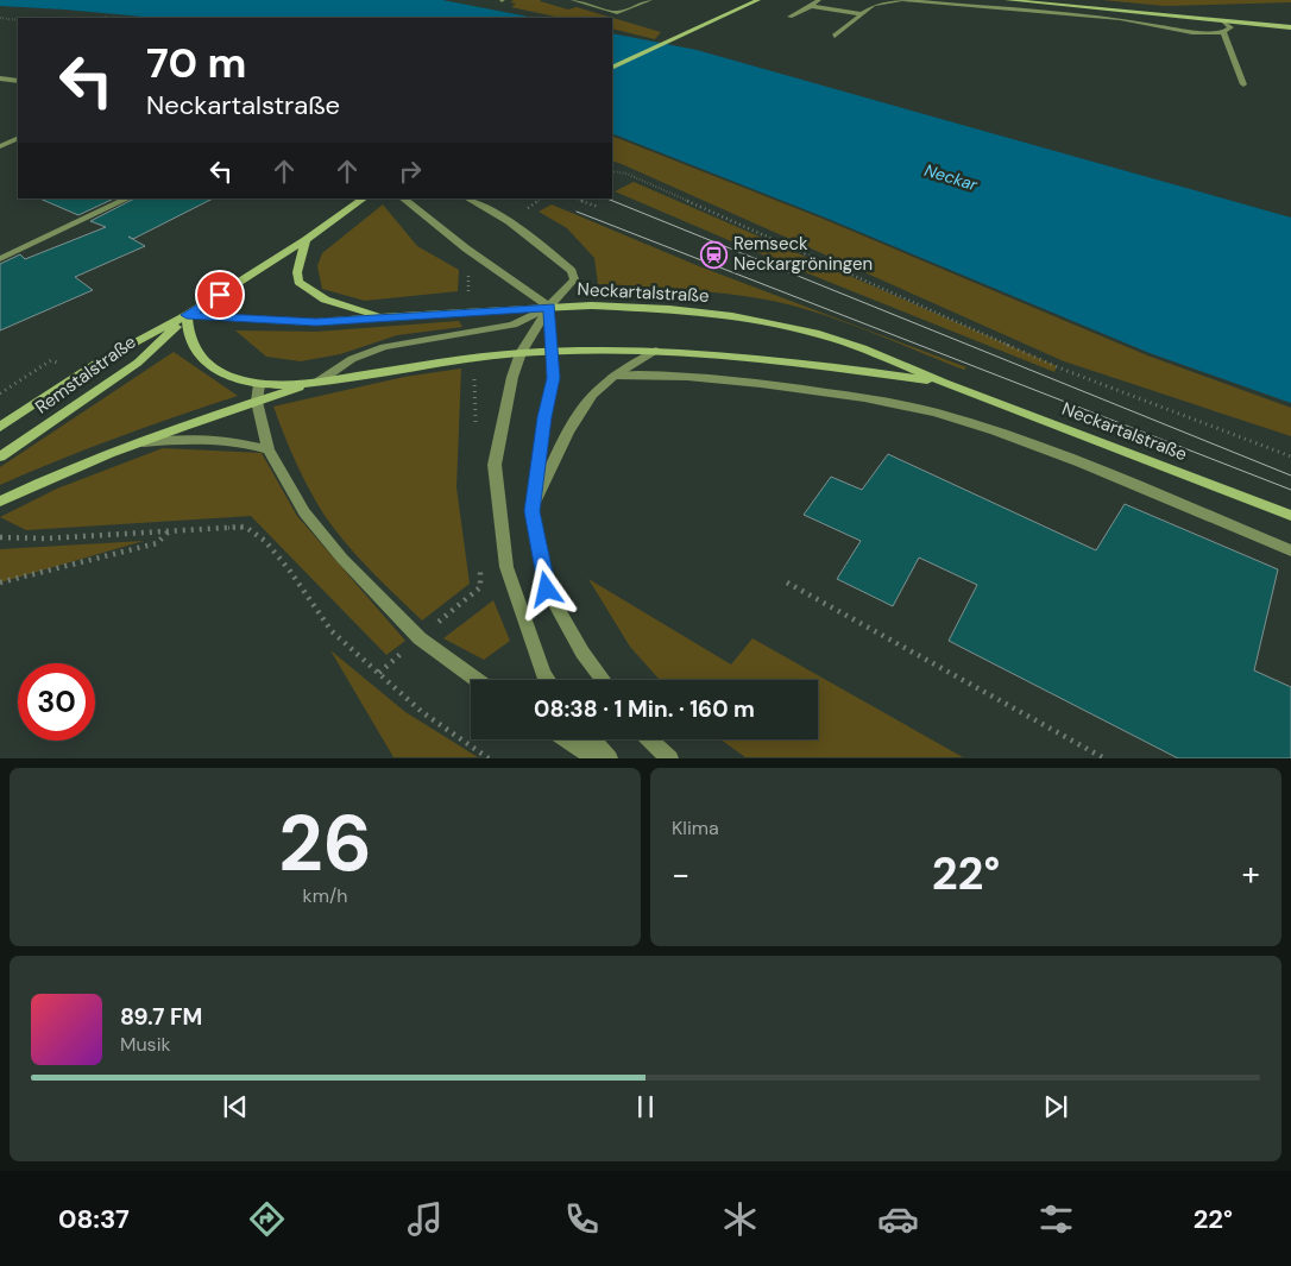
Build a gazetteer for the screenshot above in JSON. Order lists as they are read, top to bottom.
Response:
{
  "streets": {
    "main road": ["Neckartalstraße", "Remstalstraße"]
  },
  "crossings": [
    ["Neckartalstraße", "Remstalstraße"]
  ],
  "water": ["Neckar"],
  "places": {
    "station": ["Remseck Neckargröningen"]
  },
  "page": {
    "turn": ["70 m", "Neckartalstraße"],
    "limit": "30",
    "trip": "08:38 · 1 Min. · 160 m",
    "tile": [
      ["26", "km/h"],
      "Klima"
    ],
    "heat": ["−", "22°", "+"],
    "song": ["89.7 FM", "Musik"],
    "tabs": ["08:37", "22°"]
  }
}
